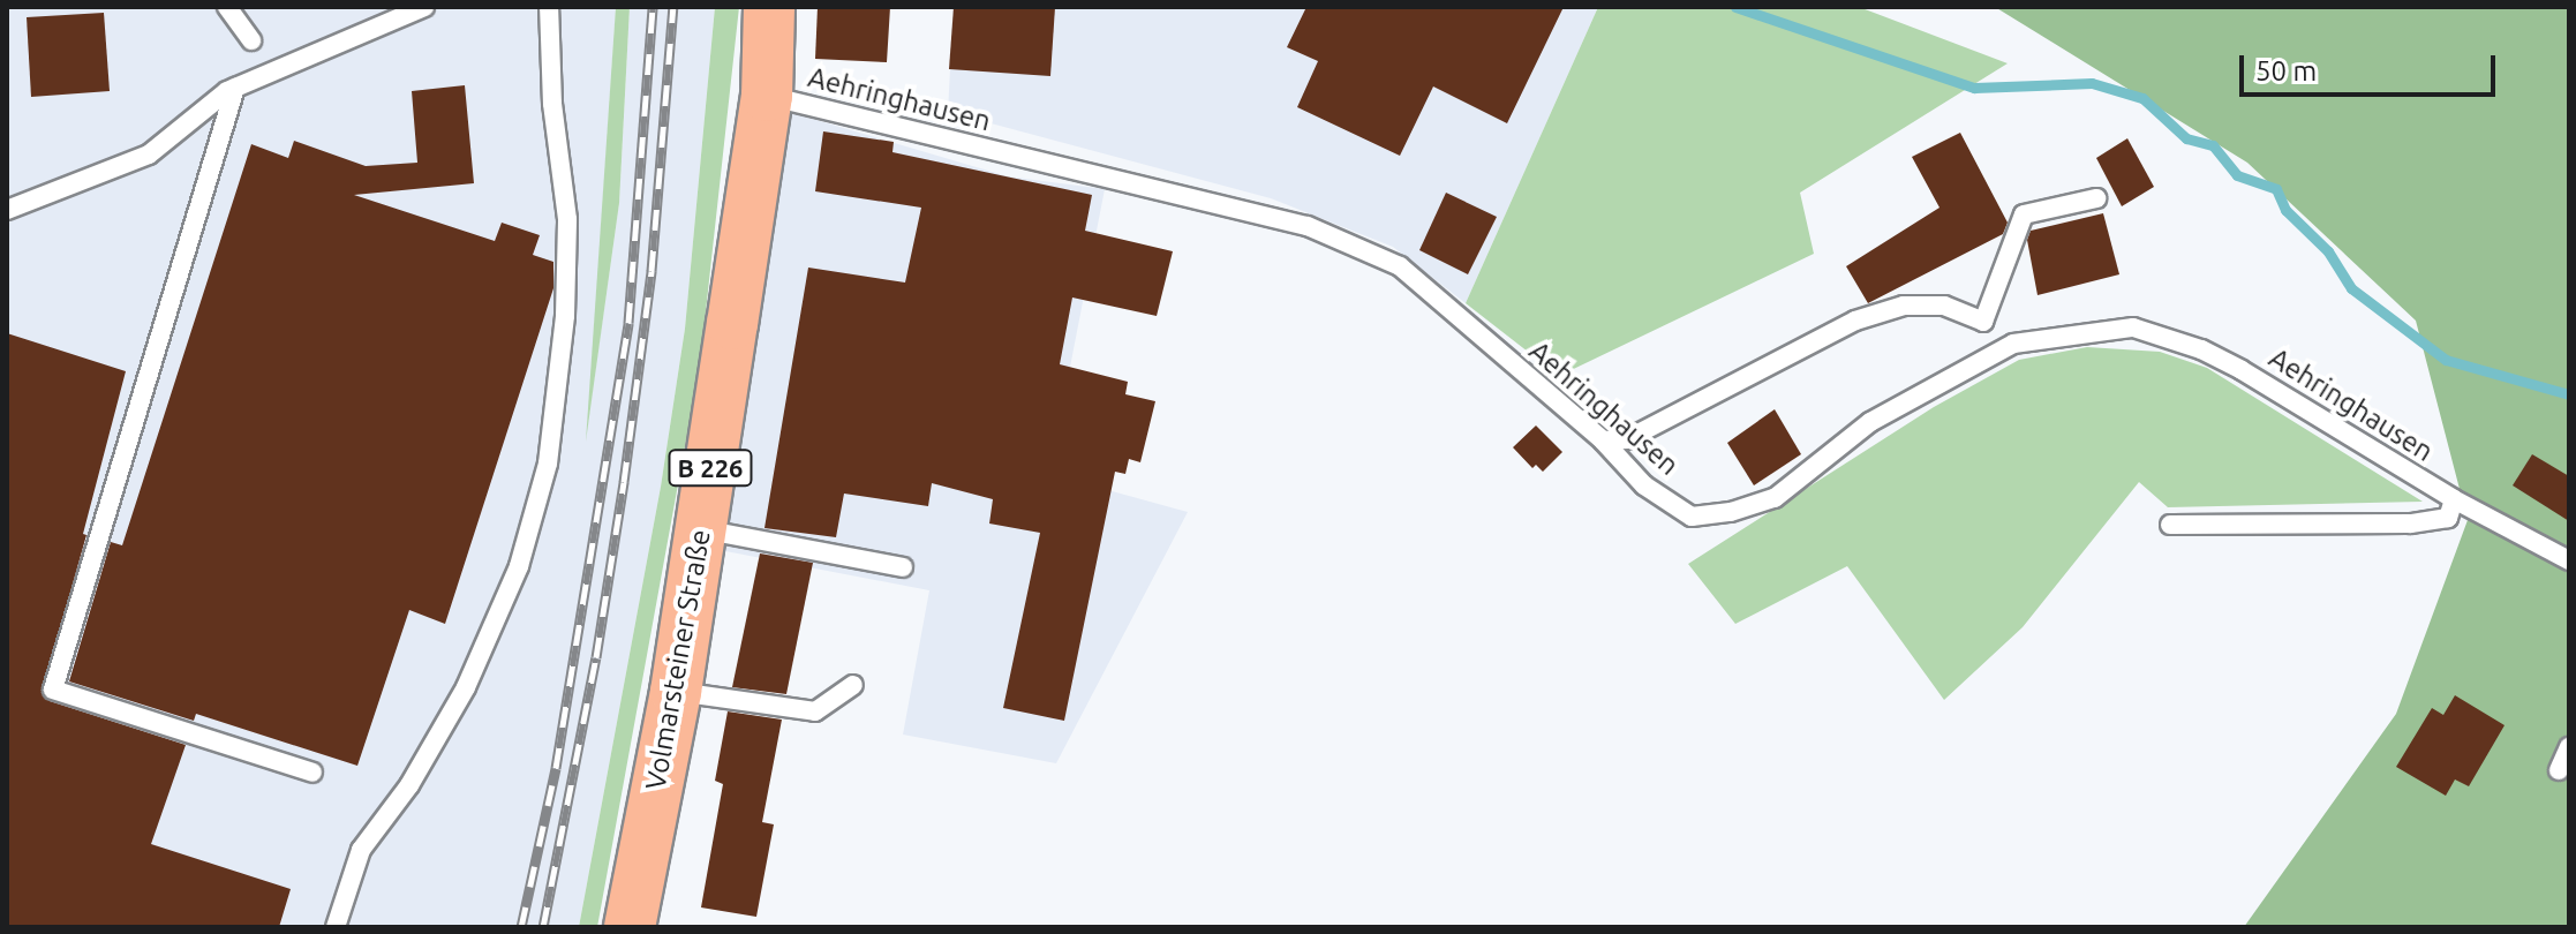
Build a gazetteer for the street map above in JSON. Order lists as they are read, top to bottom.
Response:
{
  "streets": {
    "main road": ["B 226", "Volmarsteiner Straße"],
    "lane": ["Aehringhausen"]
  },
  "crossings": [
    ["Aehringhausen", "Volmarsteiner Straße"]
  ],
  "scale_bar": "50 m"
}
